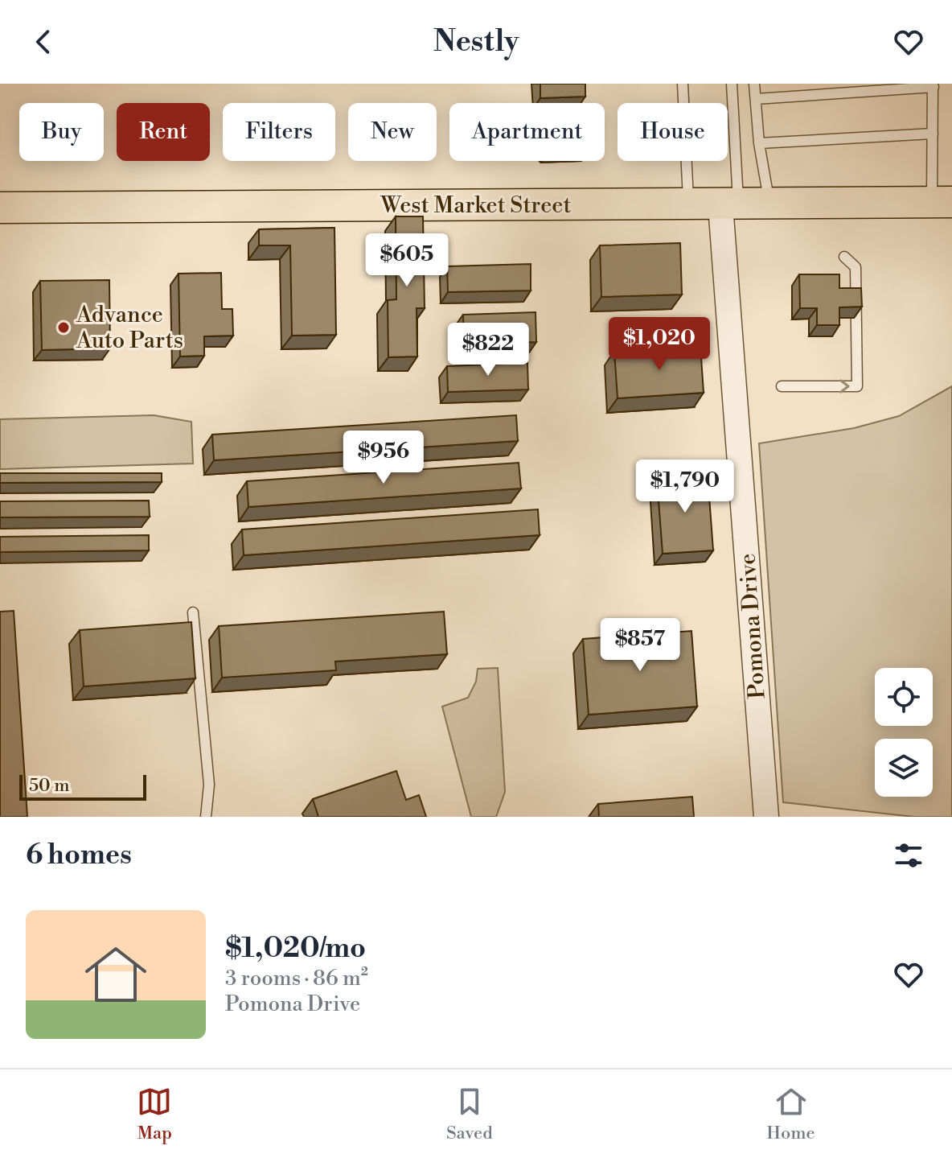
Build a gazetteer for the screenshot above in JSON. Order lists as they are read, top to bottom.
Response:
{
  "streets": {
    "main road": ["West Market Street"],
    "street": ["Pomona Drive"]
  },
  "crossings": [
    ["West Market Street", "Pomona Drive"]
  ],
  "places": ["Advance Auto Parts"],
  "scale_bar": "50 m",
  "page": {
    "header": "Nestly",
    "chip": [
      "Buy",
      "Rent",
      "Filters",
      "New",
      "Apartment",
      "House"
    ],
    "price": [
      "$605",
      "$1,020",
      "$822",
      "$956",
      "$1,790",
      "$857"
    ],
    "scale": "50 m",
    "heading": "6 homes",
    "list": [
      {
        "name": "$1,020/mo",
        "note": "3 rooms · 86 m² · Pomona Drive"
      }
    ],
    "tabs": ["Map", "Saved", "Home"]
  }
}
